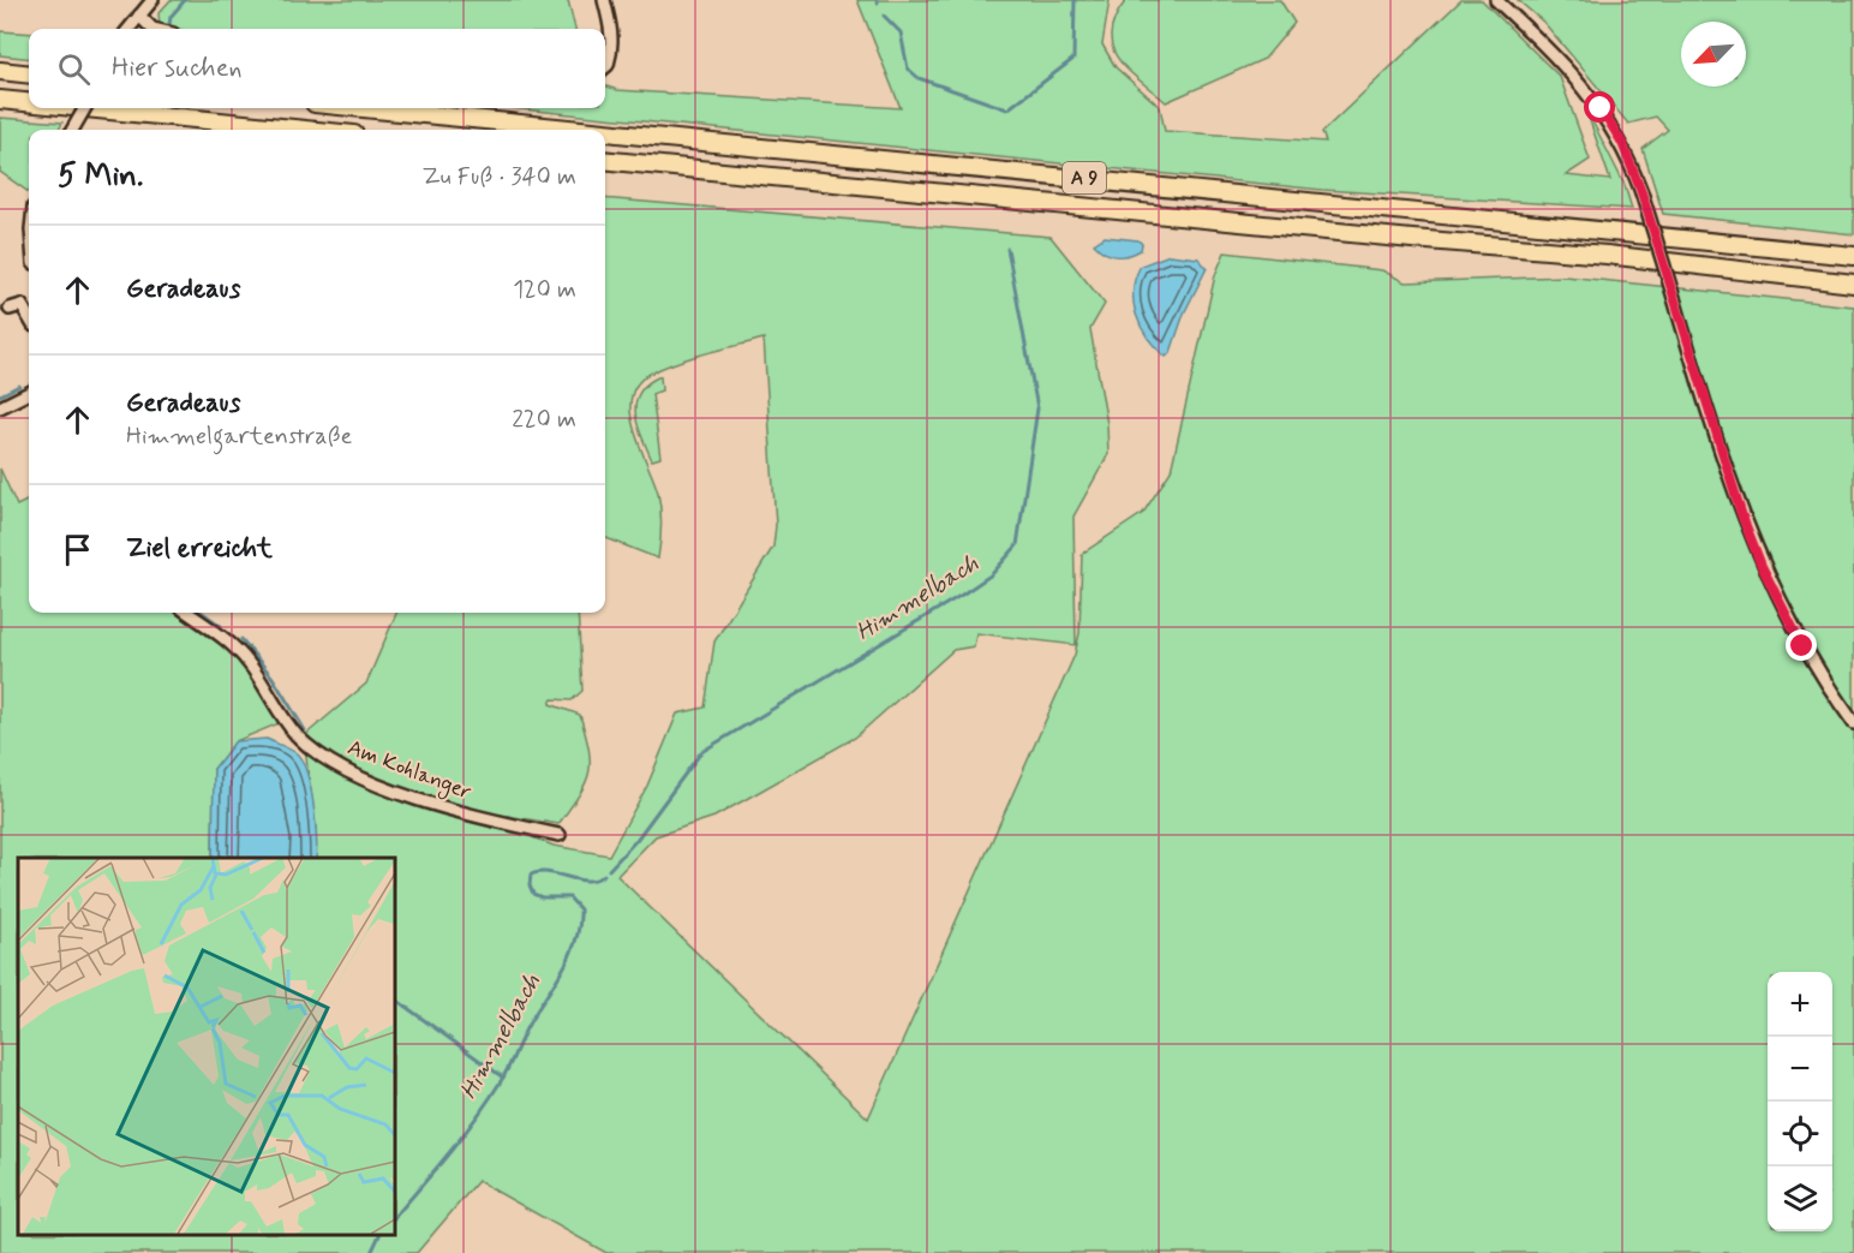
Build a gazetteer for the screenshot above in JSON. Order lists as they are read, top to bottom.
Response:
{
  "streets": {
    "highway": ["A 9"],
    "street": ["Am Kohlanger"]
  },
  "water": ["Himmelbach"],
  "north": "bottom left",
  "page": {
    "search": "Hier suchen",
    "heading": ["5 Min.", "Zu Fuß · 340 m"],
    "list": [
      ["Geradeaus", "120 m"],
      ["Geradeaus", "Himmelgartenstraße", "220 m"],
      "Ziel erreicht"
    ],
    "map_buttons": ["+", "−"]
  }
}
